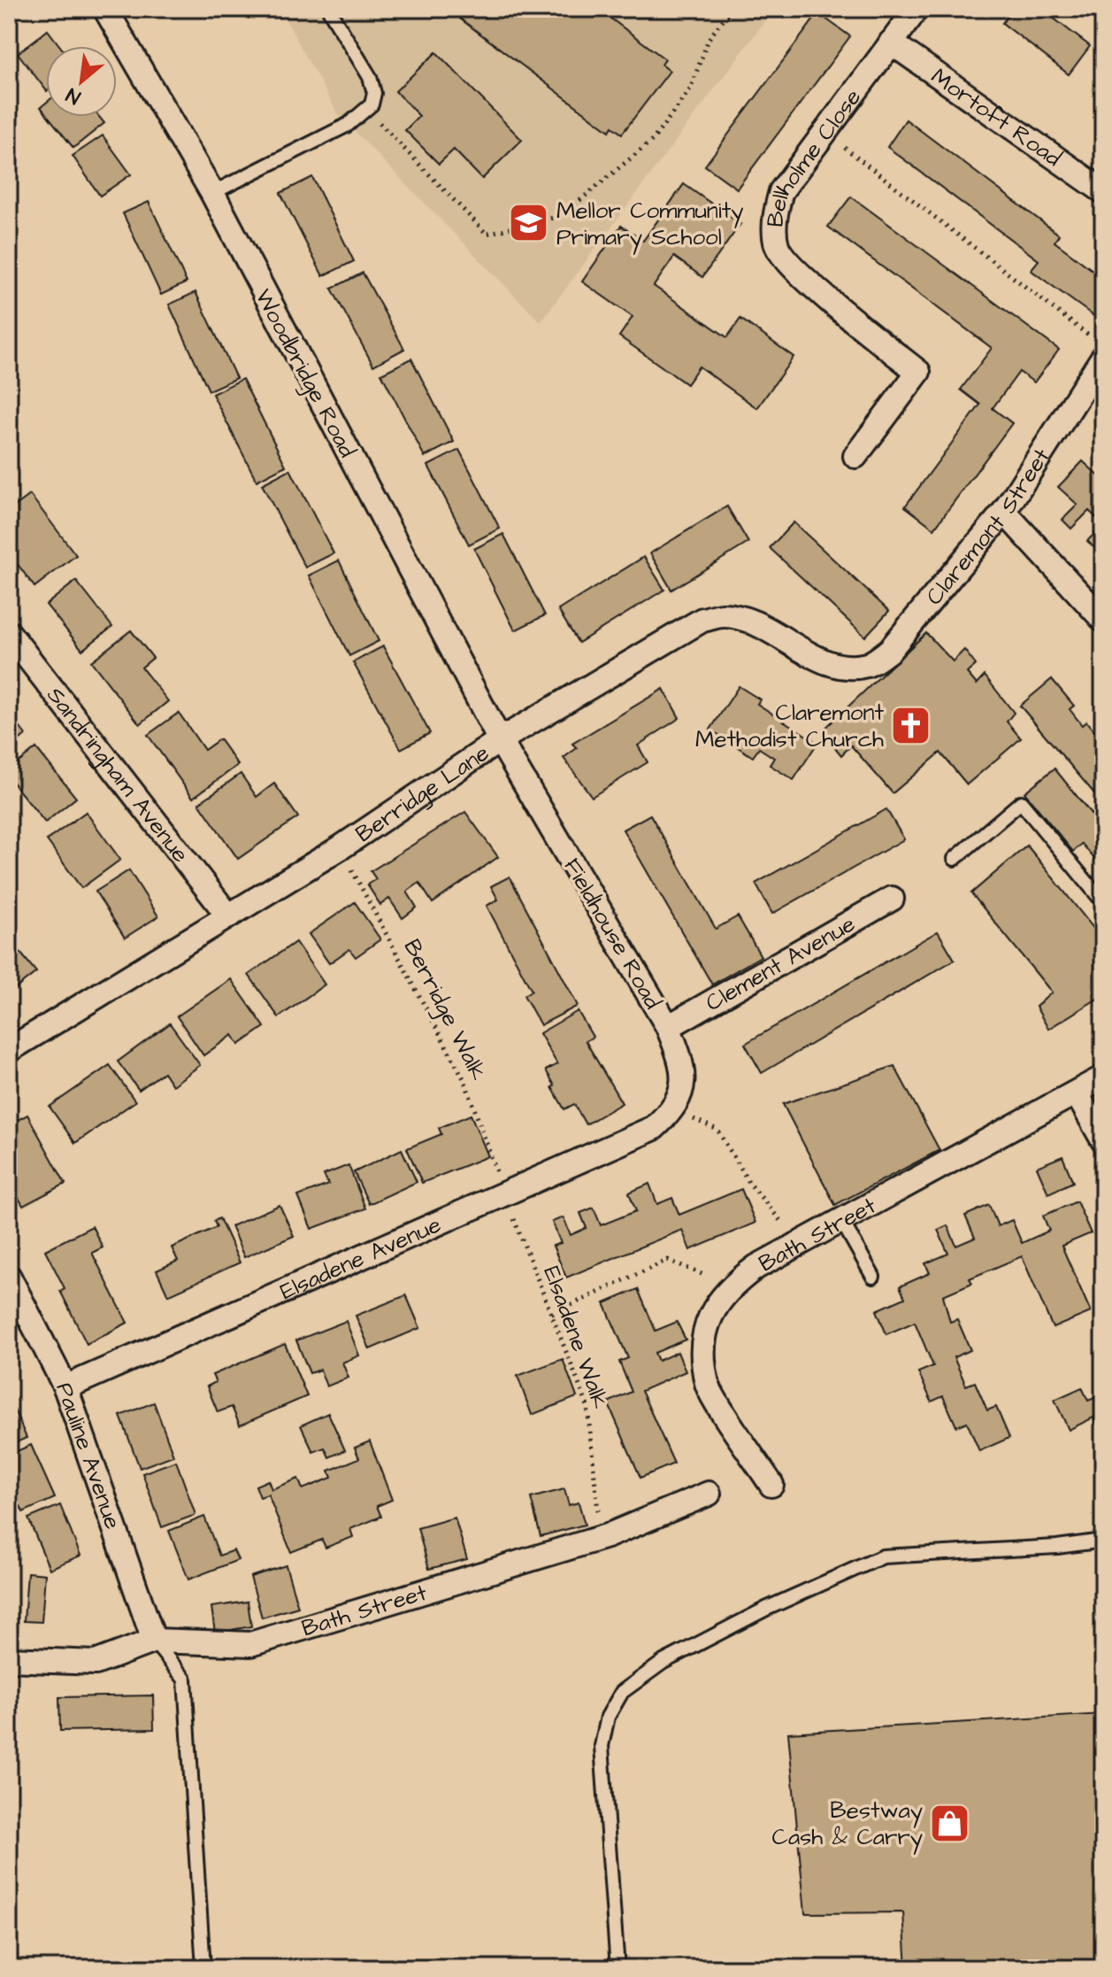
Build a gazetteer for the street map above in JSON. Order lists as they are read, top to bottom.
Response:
{
  "streets": {
    "street": [
      "Mortoft Road",
      "Bellholme Close",
      "Woodbridge Road",
      "Claremont Street",
      "Sandringham Avenue",
      "Berridge Lane",
      "Fieldhouse Road",
      "Clement Avenue",
      "Bath Street",
      "Elsadene Avenue",
      "Pauline Avenue"
    ],
    "path": ["Berridge Walk", "Elsadene Walk"]
  },
  "crossings": [
    ["Mortoft Road", "Bellholme Close"],
    ["Woodbridge Road", "Berridge Lane"],
    ["Woodbridge Road", "Fieldhouse Road"],
    ["Claremont Street", "Berridge Lane"],
    ["Sandringham Avenue", "Berridge Lane"],
    ["Berridge Lane", "Fieldhouse Road"],
    ["Berridge Lane", "Berridge Walk"],
    ["Fieldhouse Road", "Clement Avenue"],
    ["Fieldhouse Road", "Elsadene Avenue"],
    ["Berridge Walk", "Elsadene Avenue"],
    ["Berridge Walk", "Elsadene Walk"],
    ["Bath Street", "Elsadene Walk"],
    ["Bath Street", "Pauline Avenue"],
    ["Elsadene Avenue", "Elsadene Walk"],
    ["Elsadene Avenue", "Pauline Avenue"]
  ],
  "places": {
    "school or university": ["Mellor Community Primary School"],
    "church": ["Claremont Methodist Church"],
    "shop": ["Bestway Cash & Carry"]
  },
  "north": "bottom left"
}
